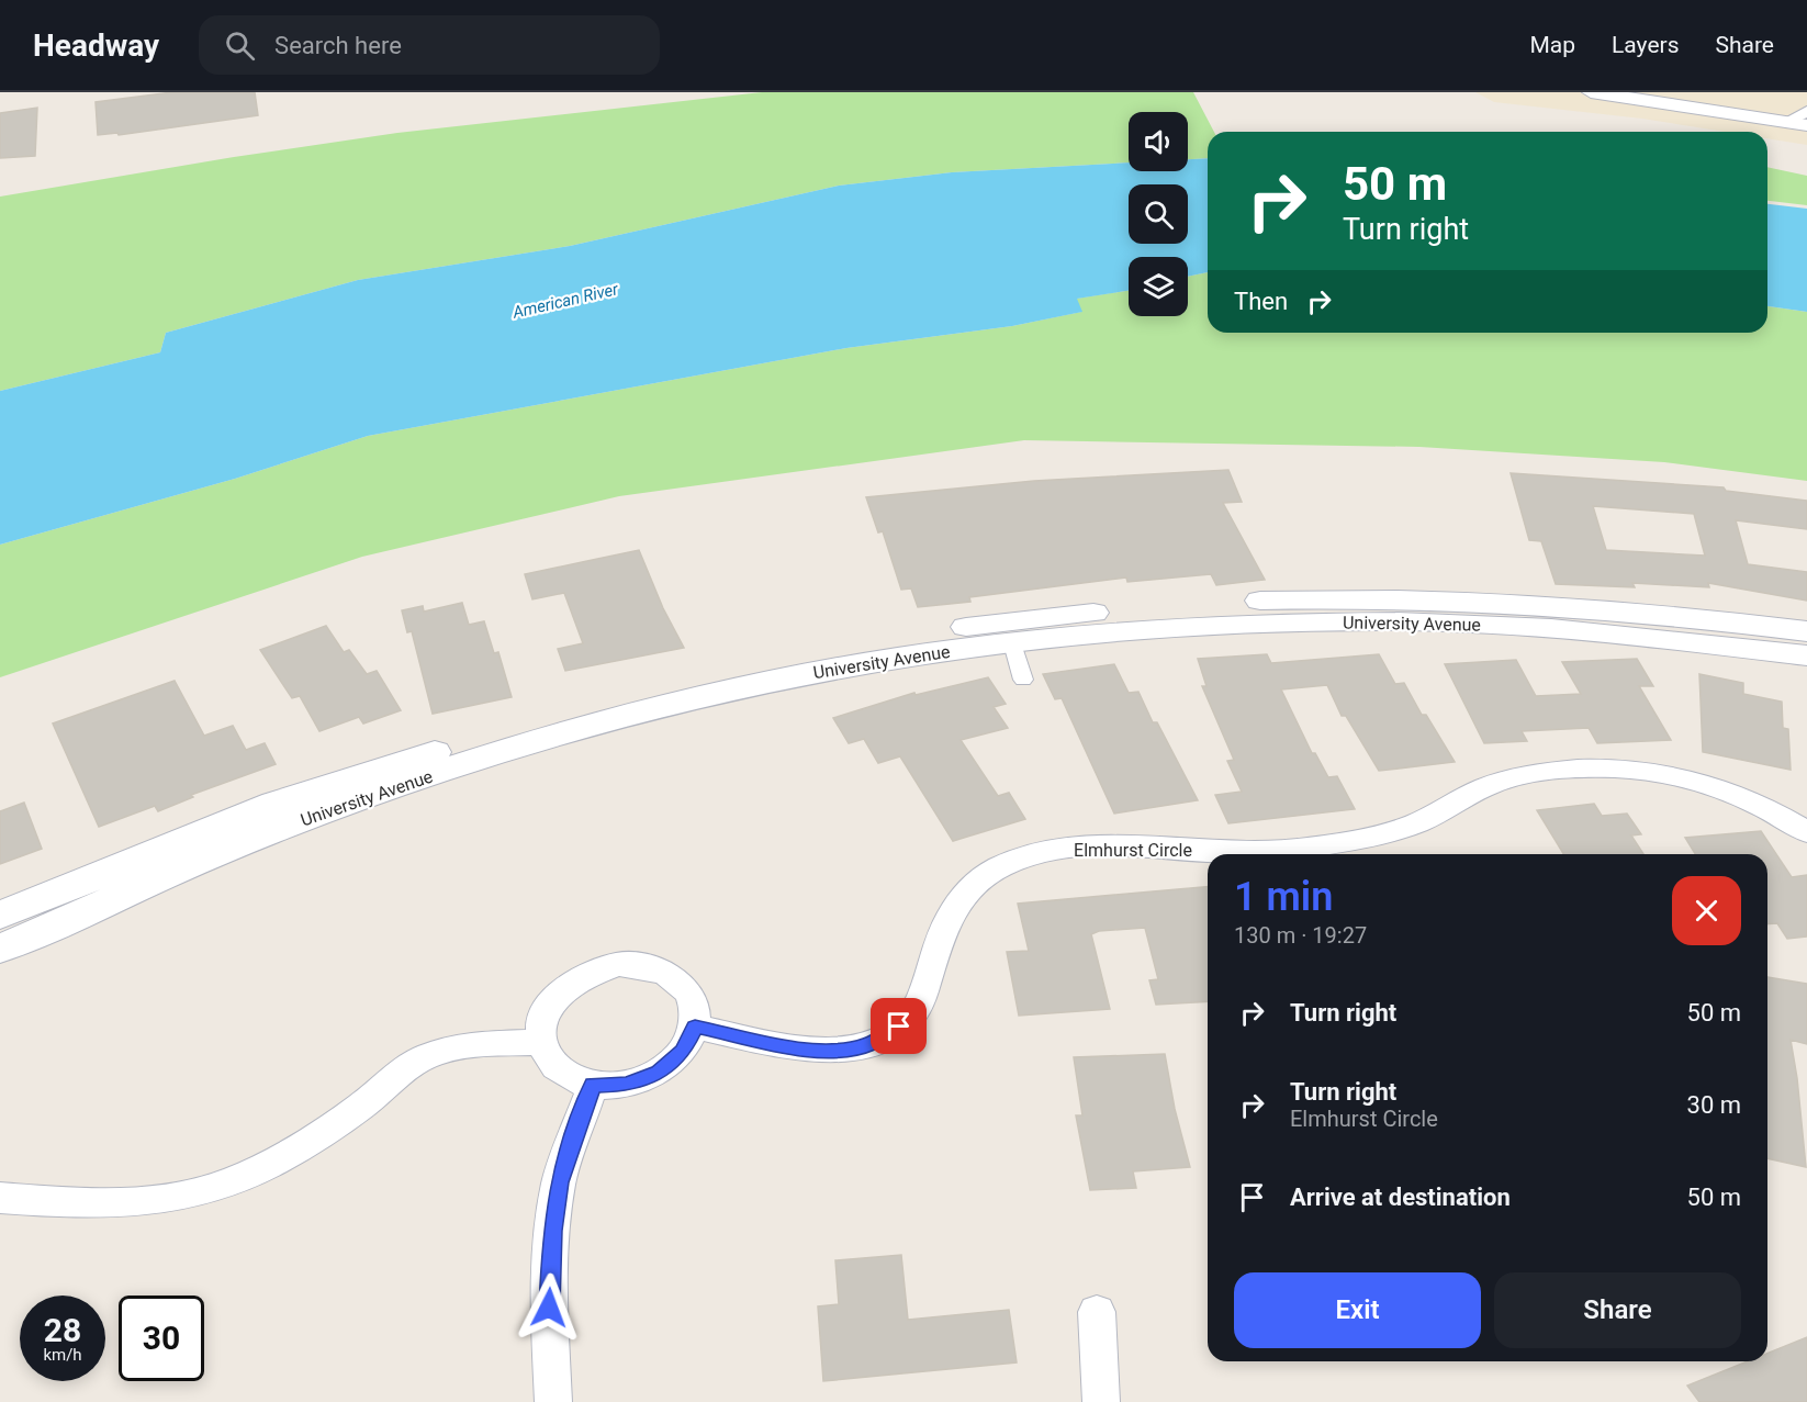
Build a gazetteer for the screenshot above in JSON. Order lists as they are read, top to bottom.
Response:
{
  "streets": {
    "street": ["University Avenue", "Elmhurst Circle"]
  },
  "water": ["American River"],
  "page": {
    "header": "Headway",
    "search": "Search here",
    "nav": ["Map", "Layers", "Share"],
    "turn": ["50 m", "Turn right"],
    "then": "Then",
    "heading": ["1 min", "130 m · 19:27"],
    "list": [
      {
        "name": "Turn right",
        "value": "50 m"
      },
      {
        "name": "Turn right",
        "note": "Elmhurst Circle",
        "value": "30 m"
      },
      {
        "name": "Arrive at destination",
        "value": "50 m"
      }
    ],
    "buttons": ["Exit", "Share"],
    "speed": "28 km/h",
    "limit": "30"
  }
}
